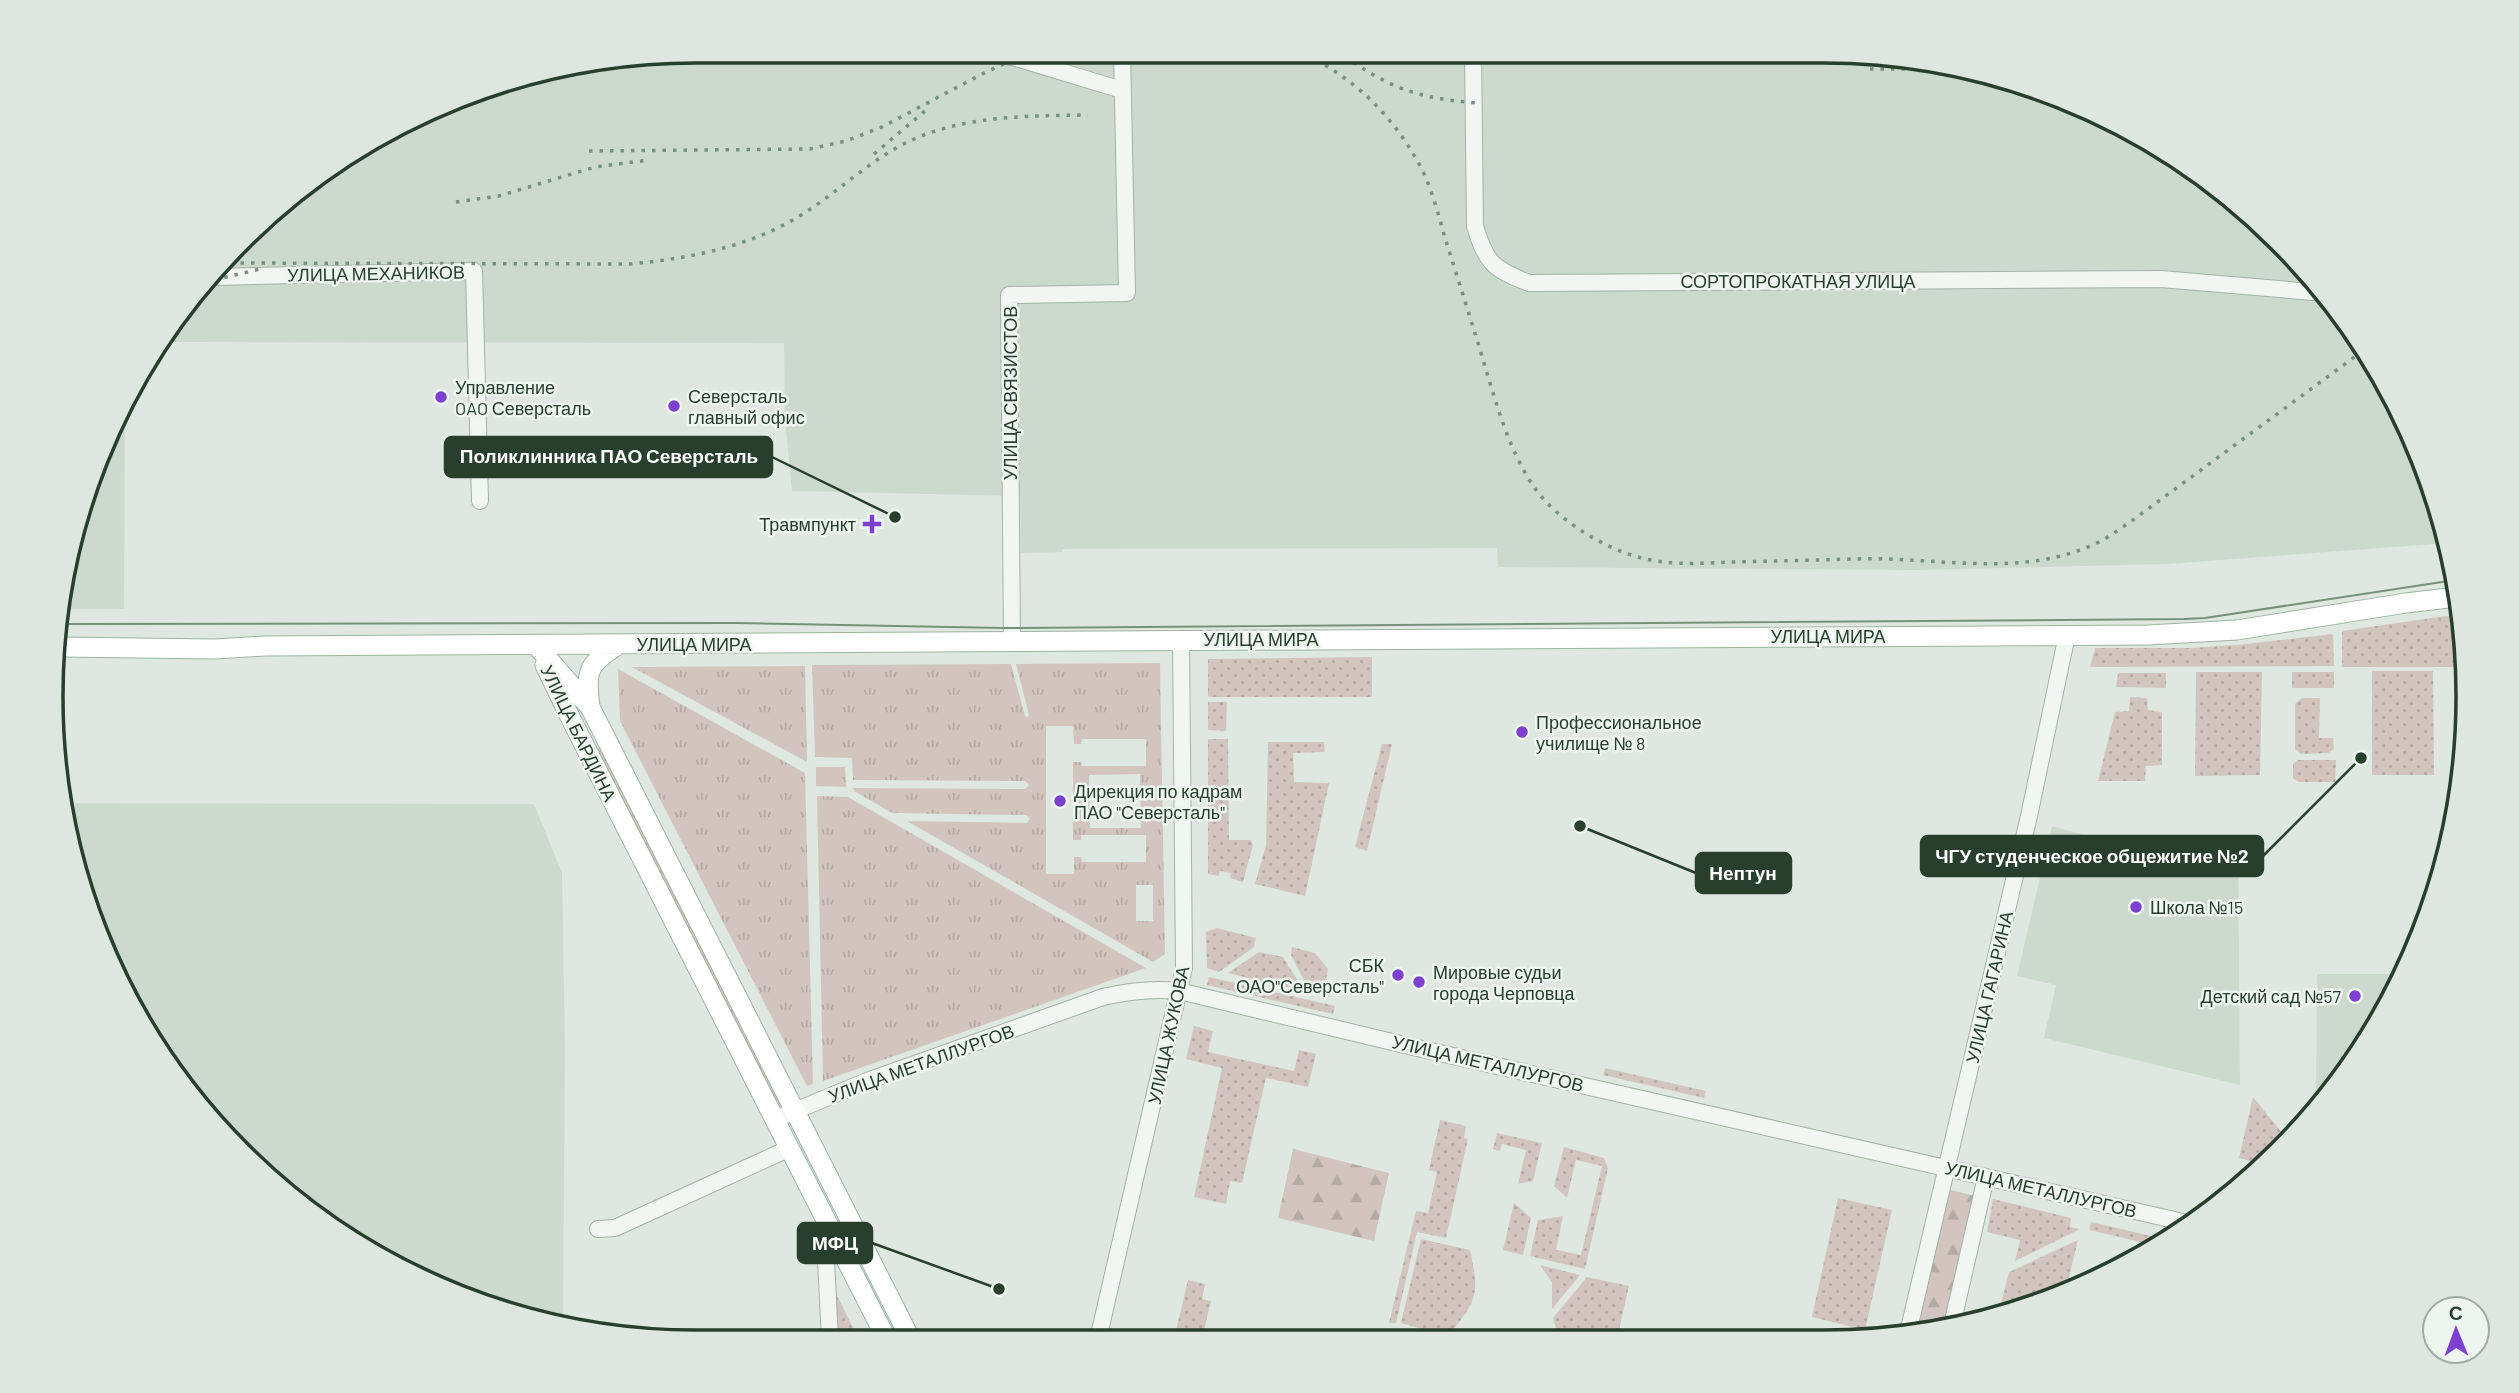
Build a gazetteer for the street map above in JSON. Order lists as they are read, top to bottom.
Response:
{
  "streets": {
    "main road": ["УЛИЦА МИРА", "УЛИЦА БАРДИНА"],
    "street": [
      "УЛИЦА МЕХАНИКОВ",
      "СОРТОПРОКАТНАЯ УЛИЦА",
      "УЛИЦА СВЯЗИСТОВ",
      "УЛИЦА ГАГАРИНА",
      "УЛИЦА ЖУКОВА",
      "УЛИЦА МЕТАЛЛУРГОВ"
    ]
  },
  "crossings": [
    ["УЛИЦА СВЯЗИСТОВ", "УЛИЦА МИРА"],
    ["УЛИЦА МИРА", "УЛИЦА БАРДИНА"],
    ["УЛИЦА МИРА", "УЛИЦА ГАГАРИНА"],
    ["УЛИЦА МИРА", "УЛИЦА ЖУКОВА"],
    ["УЛИЦА БАРДИНА", "УЛИЦА МЕТАЛЛУРГОВ"],
    ["УЛИЦА ГАГАРИНА", "УЛИЦА МЕТАЛЛУРГОВ"],
    ["УЛИЦА ЖУКОВА", "УЛИЦА МЕТАЛЛУРГОВ"]
  ],
  "places": {
    "other": [
      "Управление OAO Северсталь",
      "Северсталь главный офис",
      "Поликлинника ПАО Северсталь",
      "Профессиональное училище № 8",
      "ЧГУ студенческое общежитие №2",
      "Дирекция по кадрам ПАО \"Северсталь\"",
      "Нептун",
      "Школа №15",
      "СБК ОАО\"Северсталь\"",
      "Мировые судьи города Черповца",
      "Детский сад №57",
      "МФЦ"
    ],
    "health": ["Травмпункт"]
  },
  "north": "top"
}
